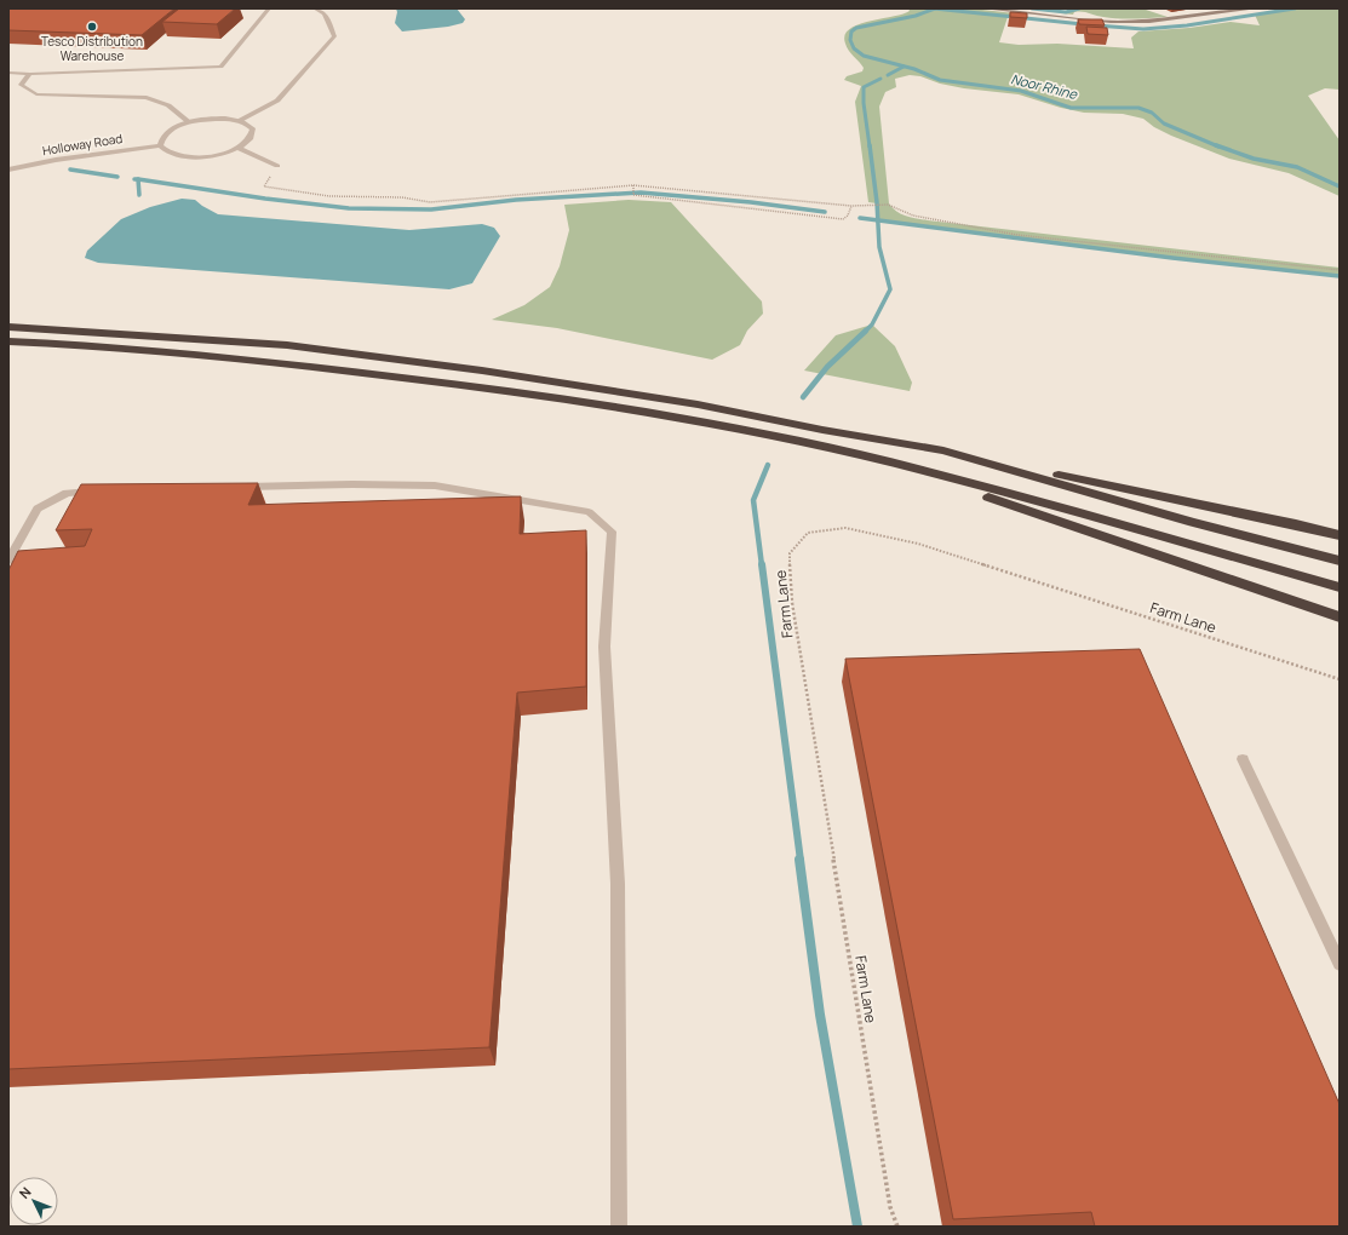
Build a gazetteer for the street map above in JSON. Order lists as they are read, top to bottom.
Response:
{
  "streets": {
    "street": ["Holloway Road"],
    "path": ["Farm Lane"]
  },
  "water": ["Noor Rhine"],
  "places": ["Tesco Distribution Warehouse"],
  "north": "top left"
}
